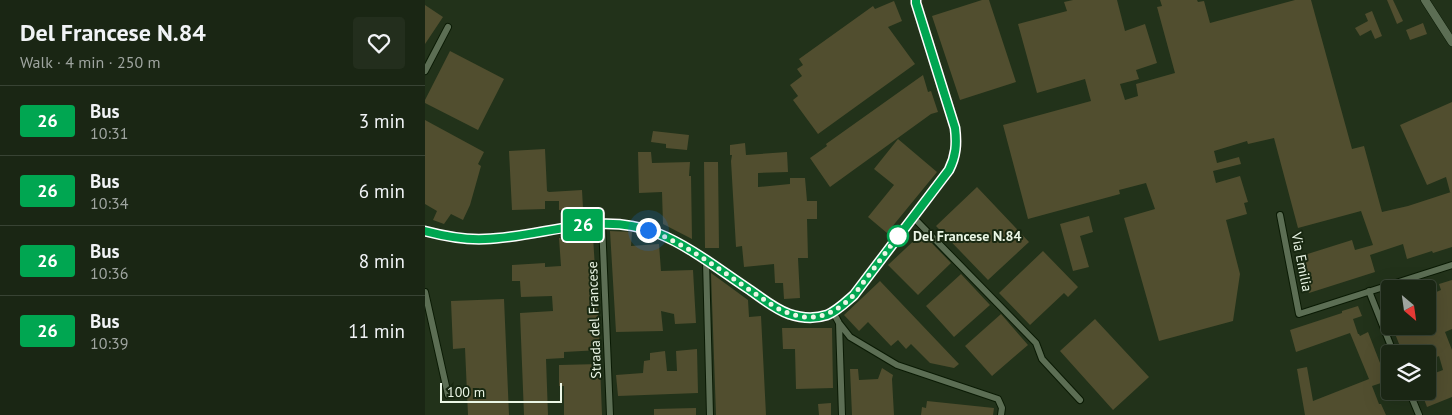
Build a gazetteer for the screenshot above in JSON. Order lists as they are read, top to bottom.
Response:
{
  "streets": {
    "street": ["Via Emilia", "Strada del Francese"]
  },
  "places": ["Del Francese N.84"],
  "lines": ["bus line 26"],
  "scale_bar": "100 m",
  "north": "bottom right",
  "page": {
    "heading": ["Del Francese N.84", "Walk · 4 min · 250 m"],
    "on_map": "26",
    "list": [
      {
        "mark": "26",
        "name": "Bus",
        "note": "10:31",
        "value": "3 min"
      },
      {
        "mark": "26",
        "name": "Bus",
        "note": "10:34",
        "value": "6 min"
      },
      {
        "mark": "26",
        "name": "Bus",
        "note": "10:36",
        "value": "8 min"
      },
      {
        "mark": "26",
        "name": "Bus",
        "note": "10:39",
        "value": "11 min"
      }
    ],
    "scale": "100 m"
  }
}
